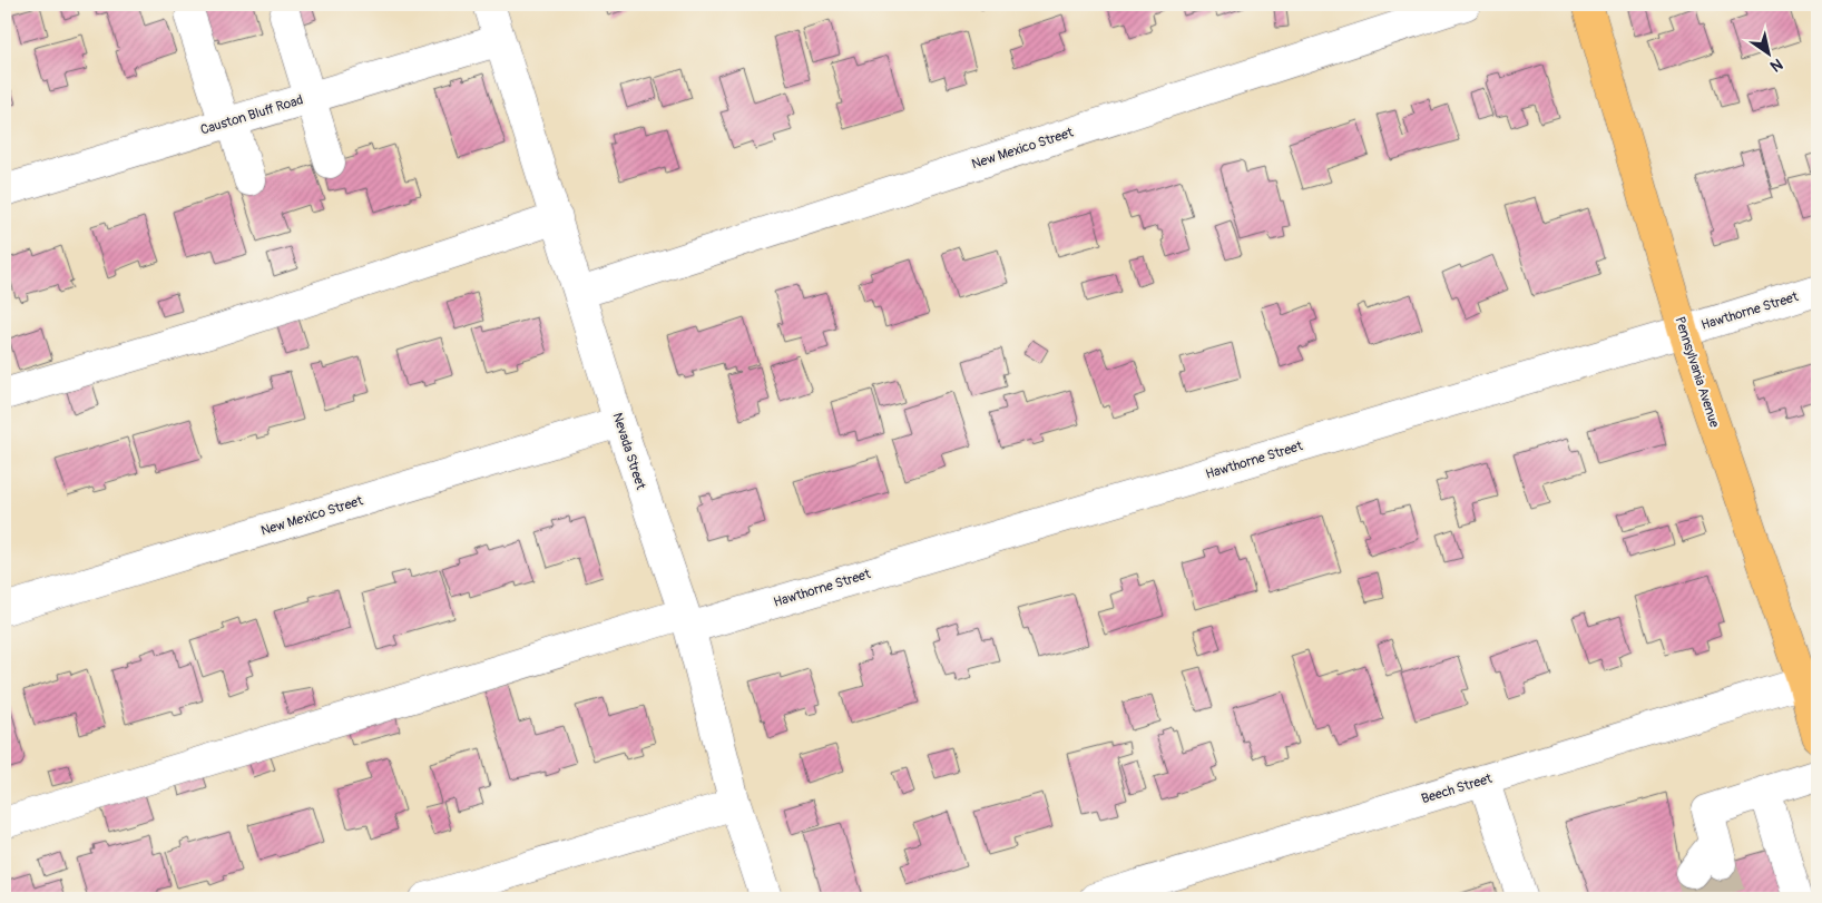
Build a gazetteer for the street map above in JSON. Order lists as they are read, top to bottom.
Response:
{
  "streets": {
    "main road": ["Pennsylvania Avenue"],
    "street": [
      "Causton Bluff Road",
      "New Mexico Street",
      "Hawthorne Street",
      "Nevada Street",
      "Beech Street"
    ]
  },
  "crossings": [
    ["Causton Bluff Road", "Nevada Street"],
    ["New Mexico Street", "Nevada Street"],
    ["Hawthorne Street", "Pennsylvania Avenue"],
    ["Hawthorne Street", "Nevada Street"],
    ["Pennsylvania Avenue", "Beech Street"]
  ],
  "north": "bottom right"
}
